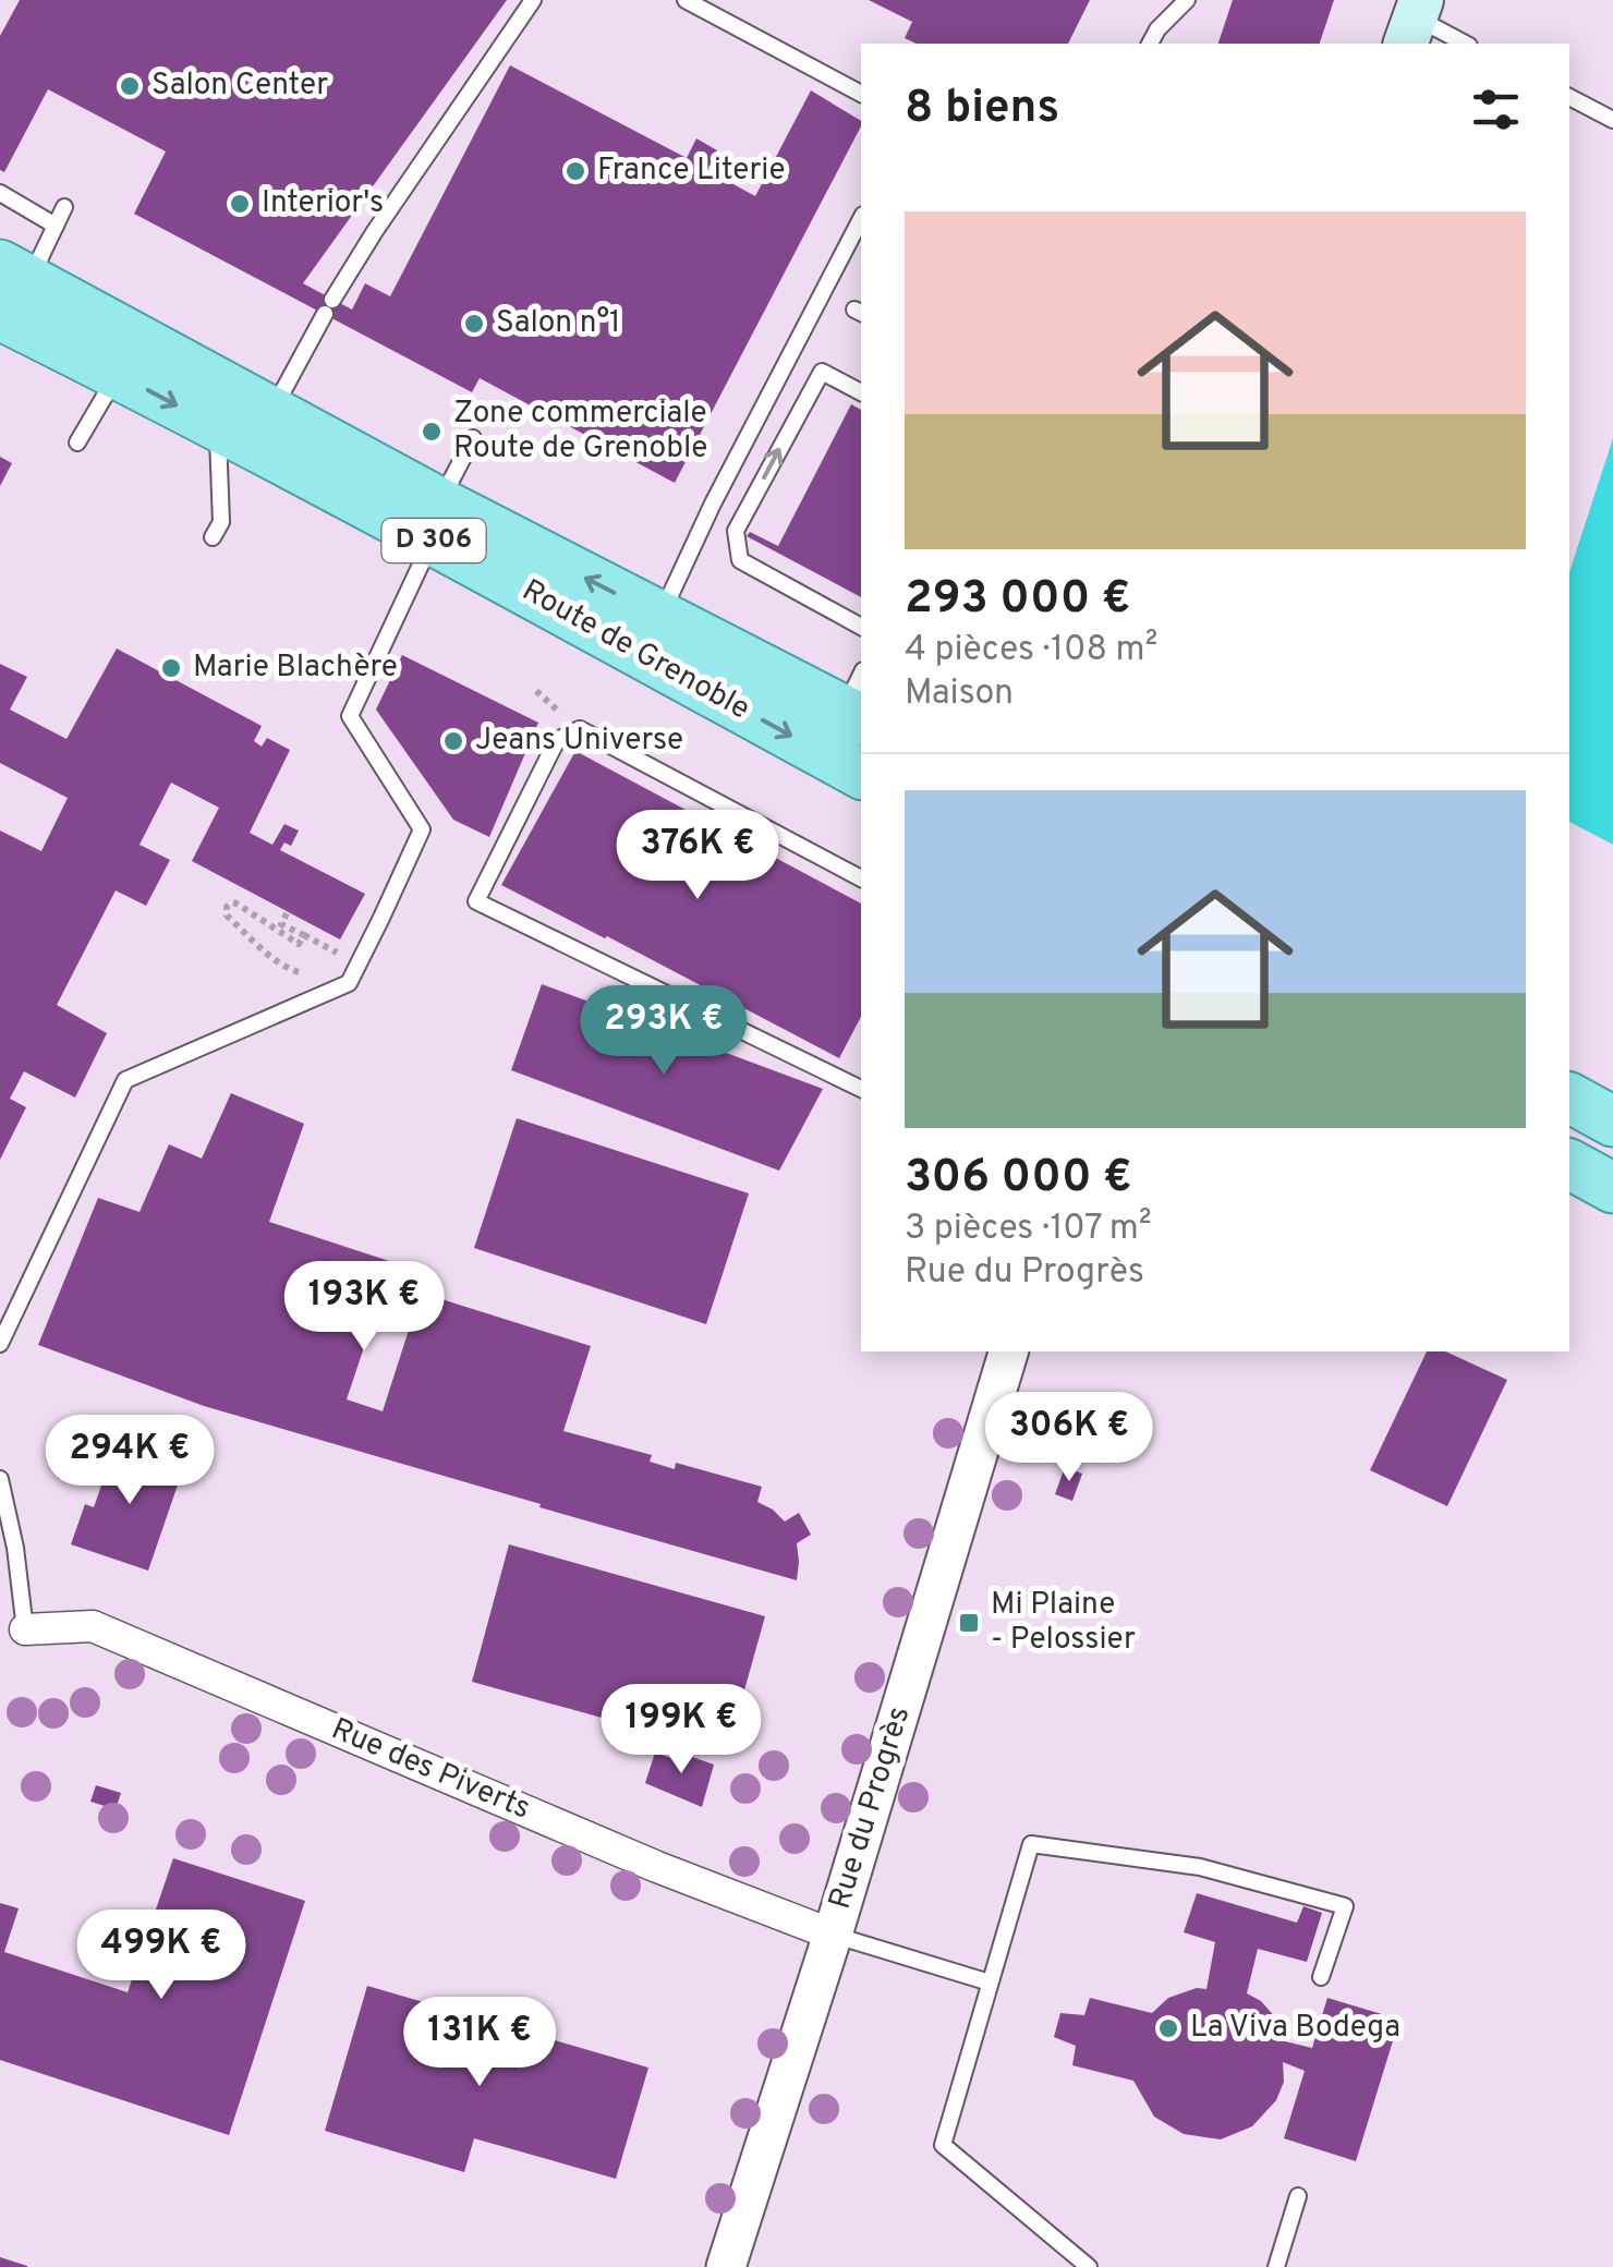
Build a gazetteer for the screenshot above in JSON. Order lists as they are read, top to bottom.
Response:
{
  "streets": {
    "main road": ["D 306", "Route de Grenoble"],
    "street": ["Rue des Piverts", "Rue du Progrès"]
  },
  "crossings": [
    ["Rue des Piverts", "Rue du Progrès"]
  ],
  "places": {
    "other": [
      "Salon Center",
      "France Literie",
      "Interior's",
      "Salon n°1",
      "Zone commerciale Route de Grenoble",
      "Marie Blachère",
      "Jeans Universe",
      "La Viva Bodega"
    ],
    "transit": ["Mi Plaine - Pelossier"]
  },
  "page": {
    "heading": "8 biens",
    "list": [
      {
        "name": "293 000 €",
        "note": "4 pièces · 108 m² · Maison"
      },
      {
        "name": "306 000 €",
        "note": "3 pièces · 107 m² · Rue du Progrès"
      }
    ],
    "price": [
      "376K €",
      "293K €",
      "193K €",
      "306K €",
      "294K €",
      "199K €",
      "499K €",
      "131K €"
    ]
  }
}
